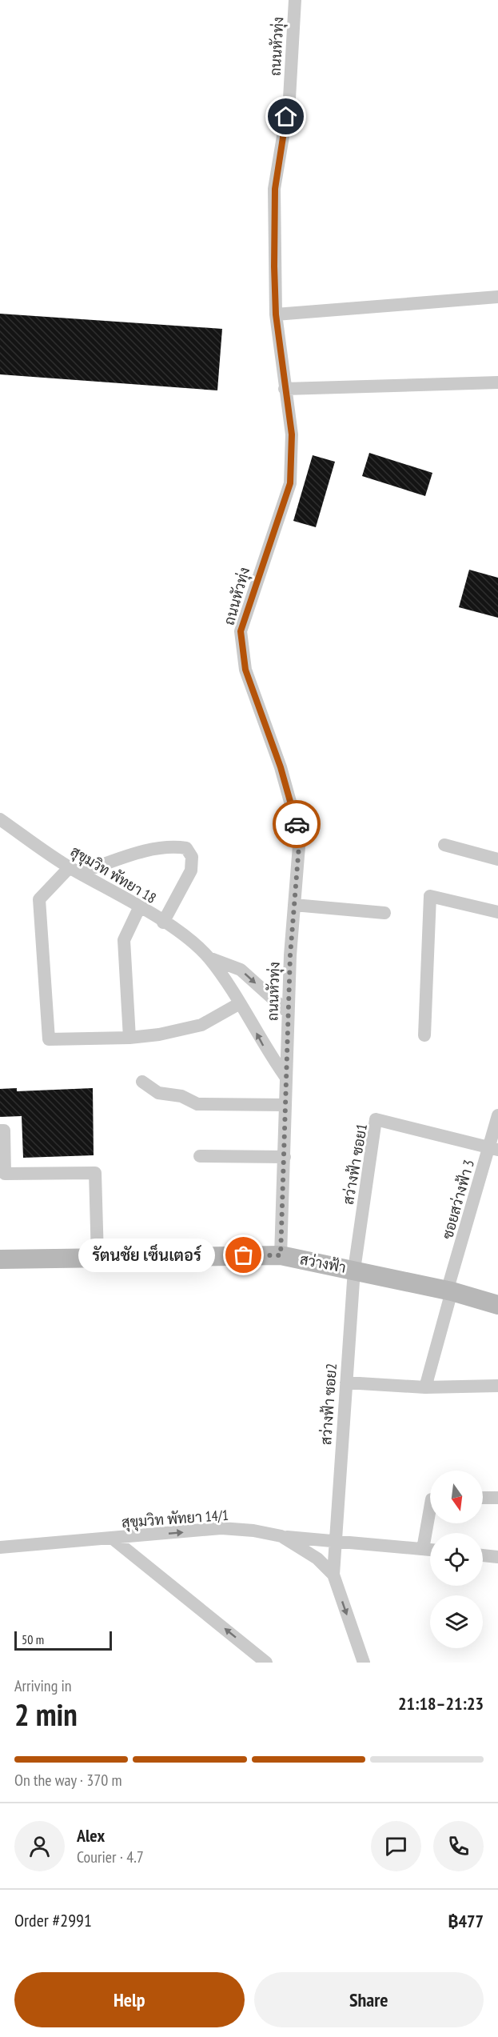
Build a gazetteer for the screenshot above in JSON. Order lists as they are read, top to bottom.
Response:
{
  "streets": {
    "street": [
      "ถนนหัวทุ่ง",
      "สุขุมวิท พัทยา 18",
      "สว่างฟ้า ซอย1",
      "ซอยสว่างฟ้า 3",
      "สว่างฟ้า",
      "สว่างฟ้า ซอย2",
      "สุขุมวิท พัทยา 14/1"
    ]
  },
  "crossings": [
    ["ถนนหัวทุ่ง", "สุขุมวิท พัทยา 18"],
    ["ถนนหัวทุ่ง", "สว่างฟ้า"],
    ["สว่างฟ้า ซอย1", "ซอยสว่างฟ้า 3"],
    ["สว่างฟ้า ซอย1", "สว่างฟ้า"],
    ["สว่างฟ้า ซอย1", "สว่างฟ้า ซอย2"],
    ["ซอยสว่างฟ้า 3", "สว่างฟ้า"],
    ["สว่างฟ้า", "สว่างฟ้า ซอย2"],
    ["สว่างฟ้า ซอย2", "สุขุมวิท พัทยา 14/1"]
  ],
  "places": ["รัตนชัย เซ็นเตอร์"],
  "scale_bar": "50 m",
  "north": "bottom",
  "page": {
    "bubble": "รัตนชัย เซ็นเตอร์",
    "scale": "50 m",
    "heading": ["2 min", "Arriving in", "21:18–21:23"],
    "panel": [
      "Alex",
      "Courier · 4.7",
      "Order #2991",
      "฿477"
    ],
    "bar": "On the way · 370 m",
    "buttons": ["Help", "Share"]
  }
}
